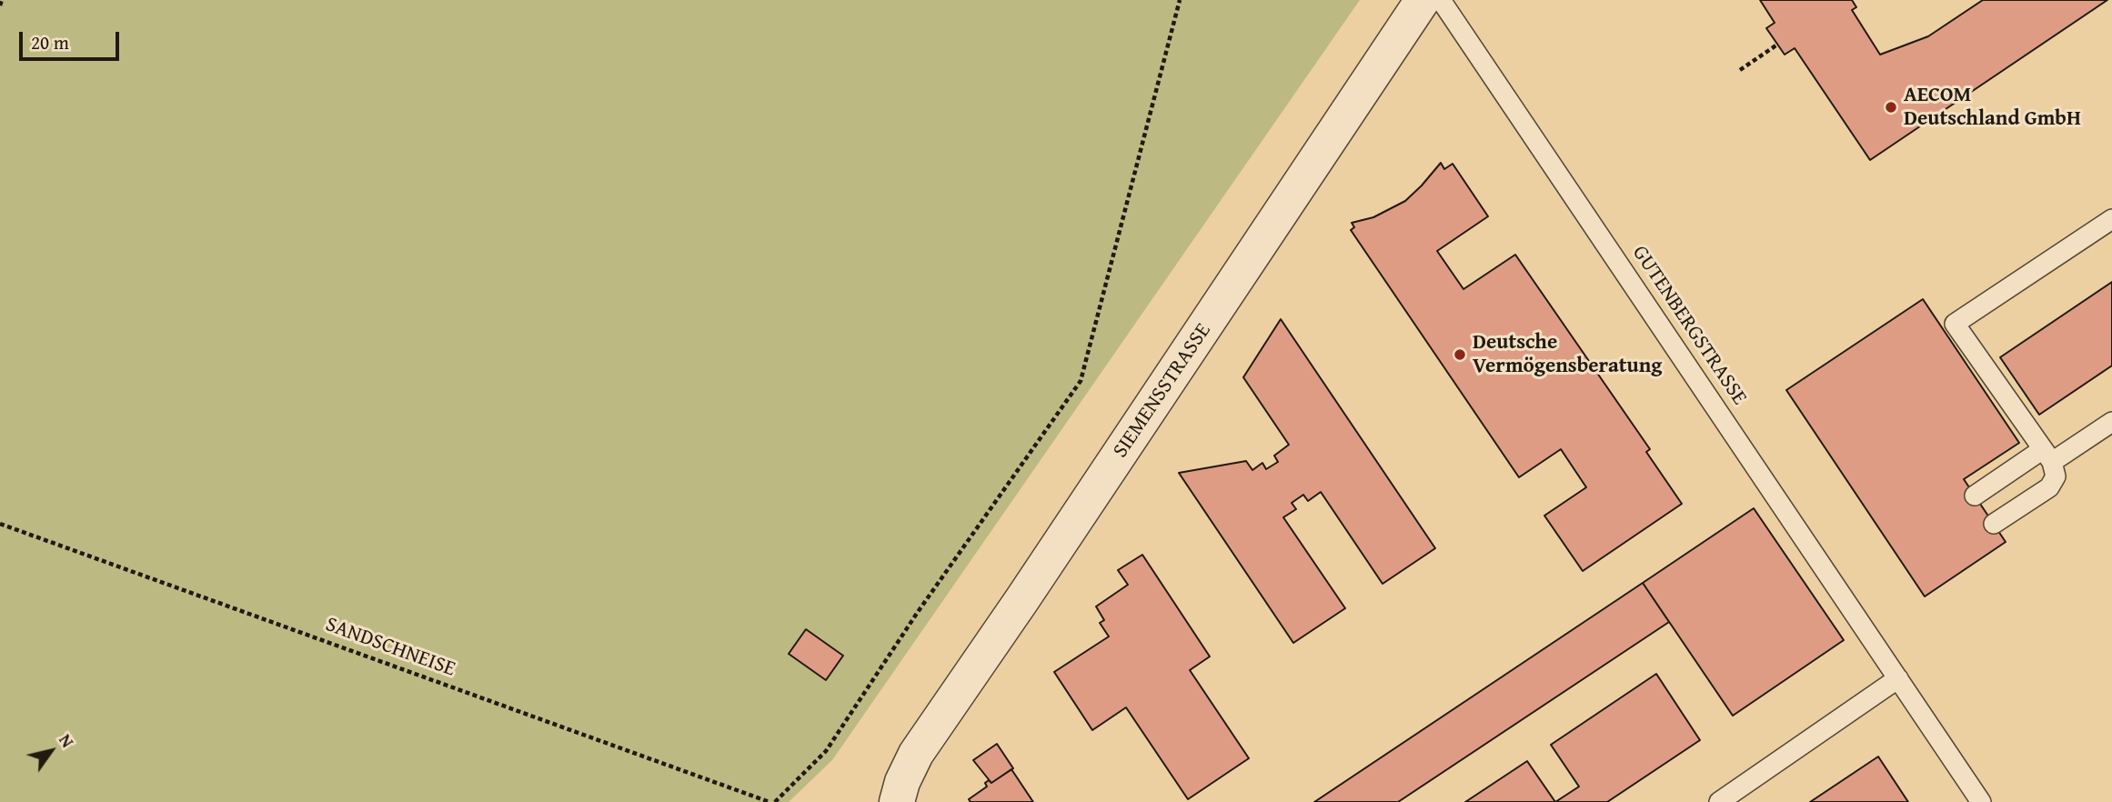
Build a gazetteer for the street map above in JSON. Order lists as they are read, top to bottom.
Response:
{
  "streets": {
    "street": ["SIEMENSSTRASSE"],
    "lane": ["GUTENBERGSTRASSE"],
    "path": ["SANDSCHNEISE"]
  },
  "places": ["AECOM Deutschland GmbH", "Deutsche Vermögensberatung"],
  "scale_bar": "20 m",
  "north": "top right"
}
